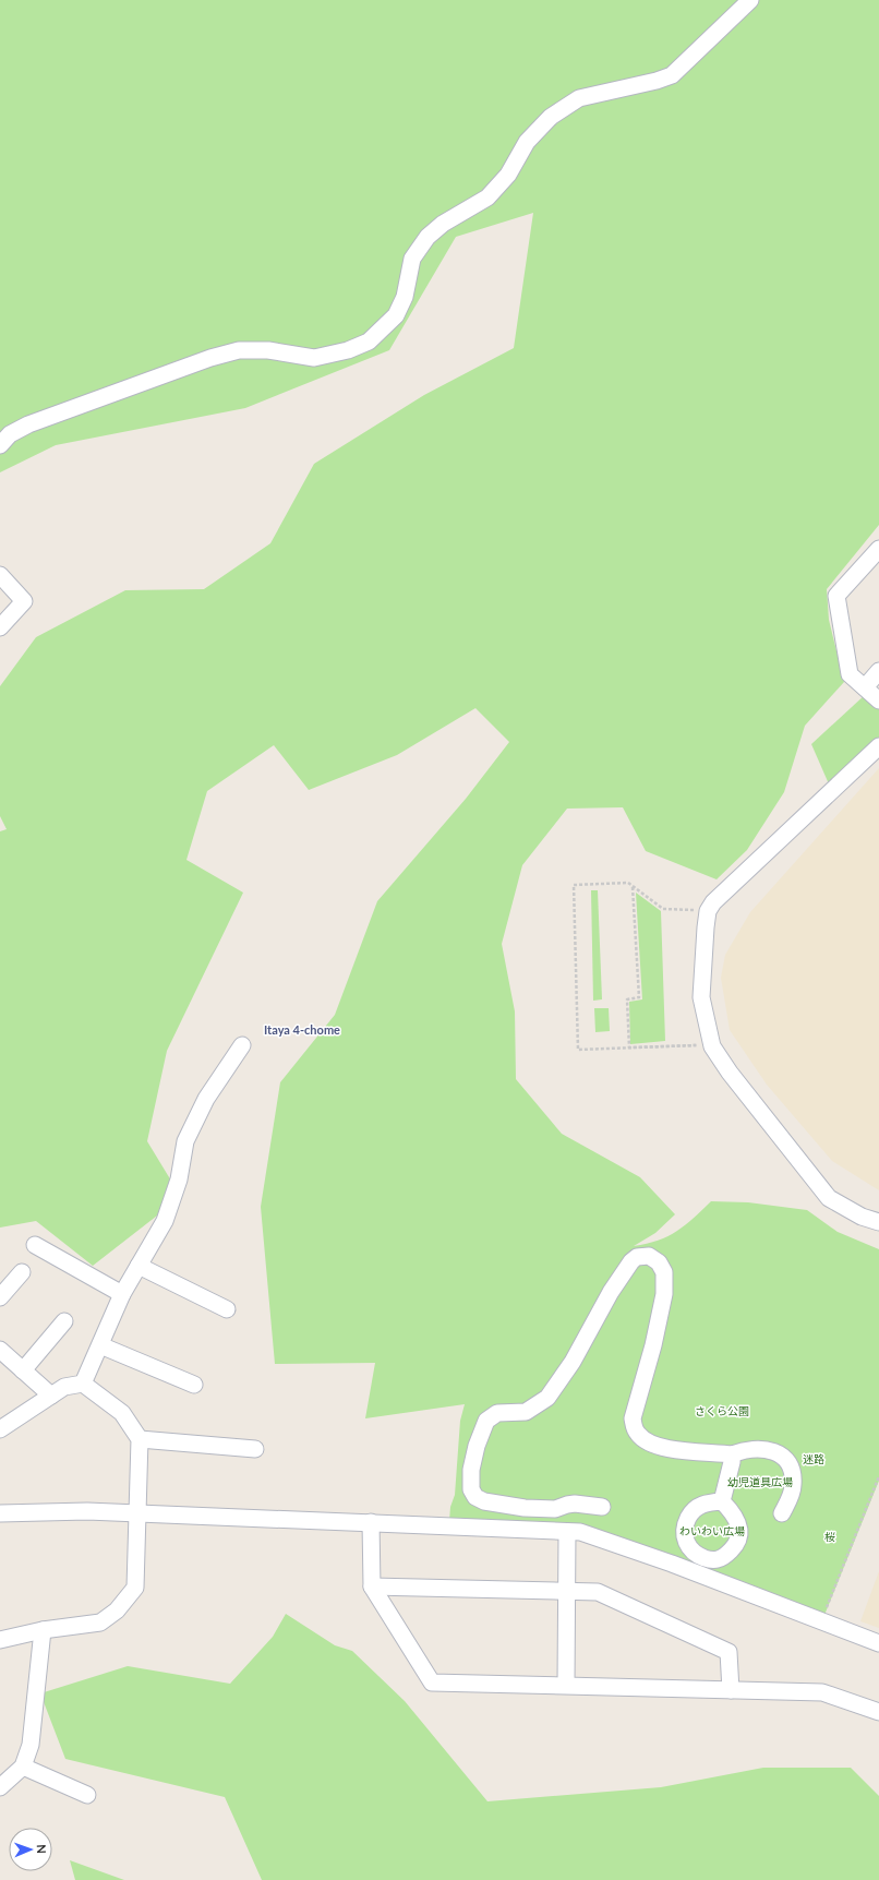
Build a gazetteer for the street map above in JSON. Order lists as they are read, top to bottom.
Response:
{
  "districts": ["Itaya 4-chome"],
  "parks": [
    "さくら公園",
    "迷路",
    "幼児道具広場",
    "わいわい広場",
    "桜"
  ],
  "north": "right"
}
